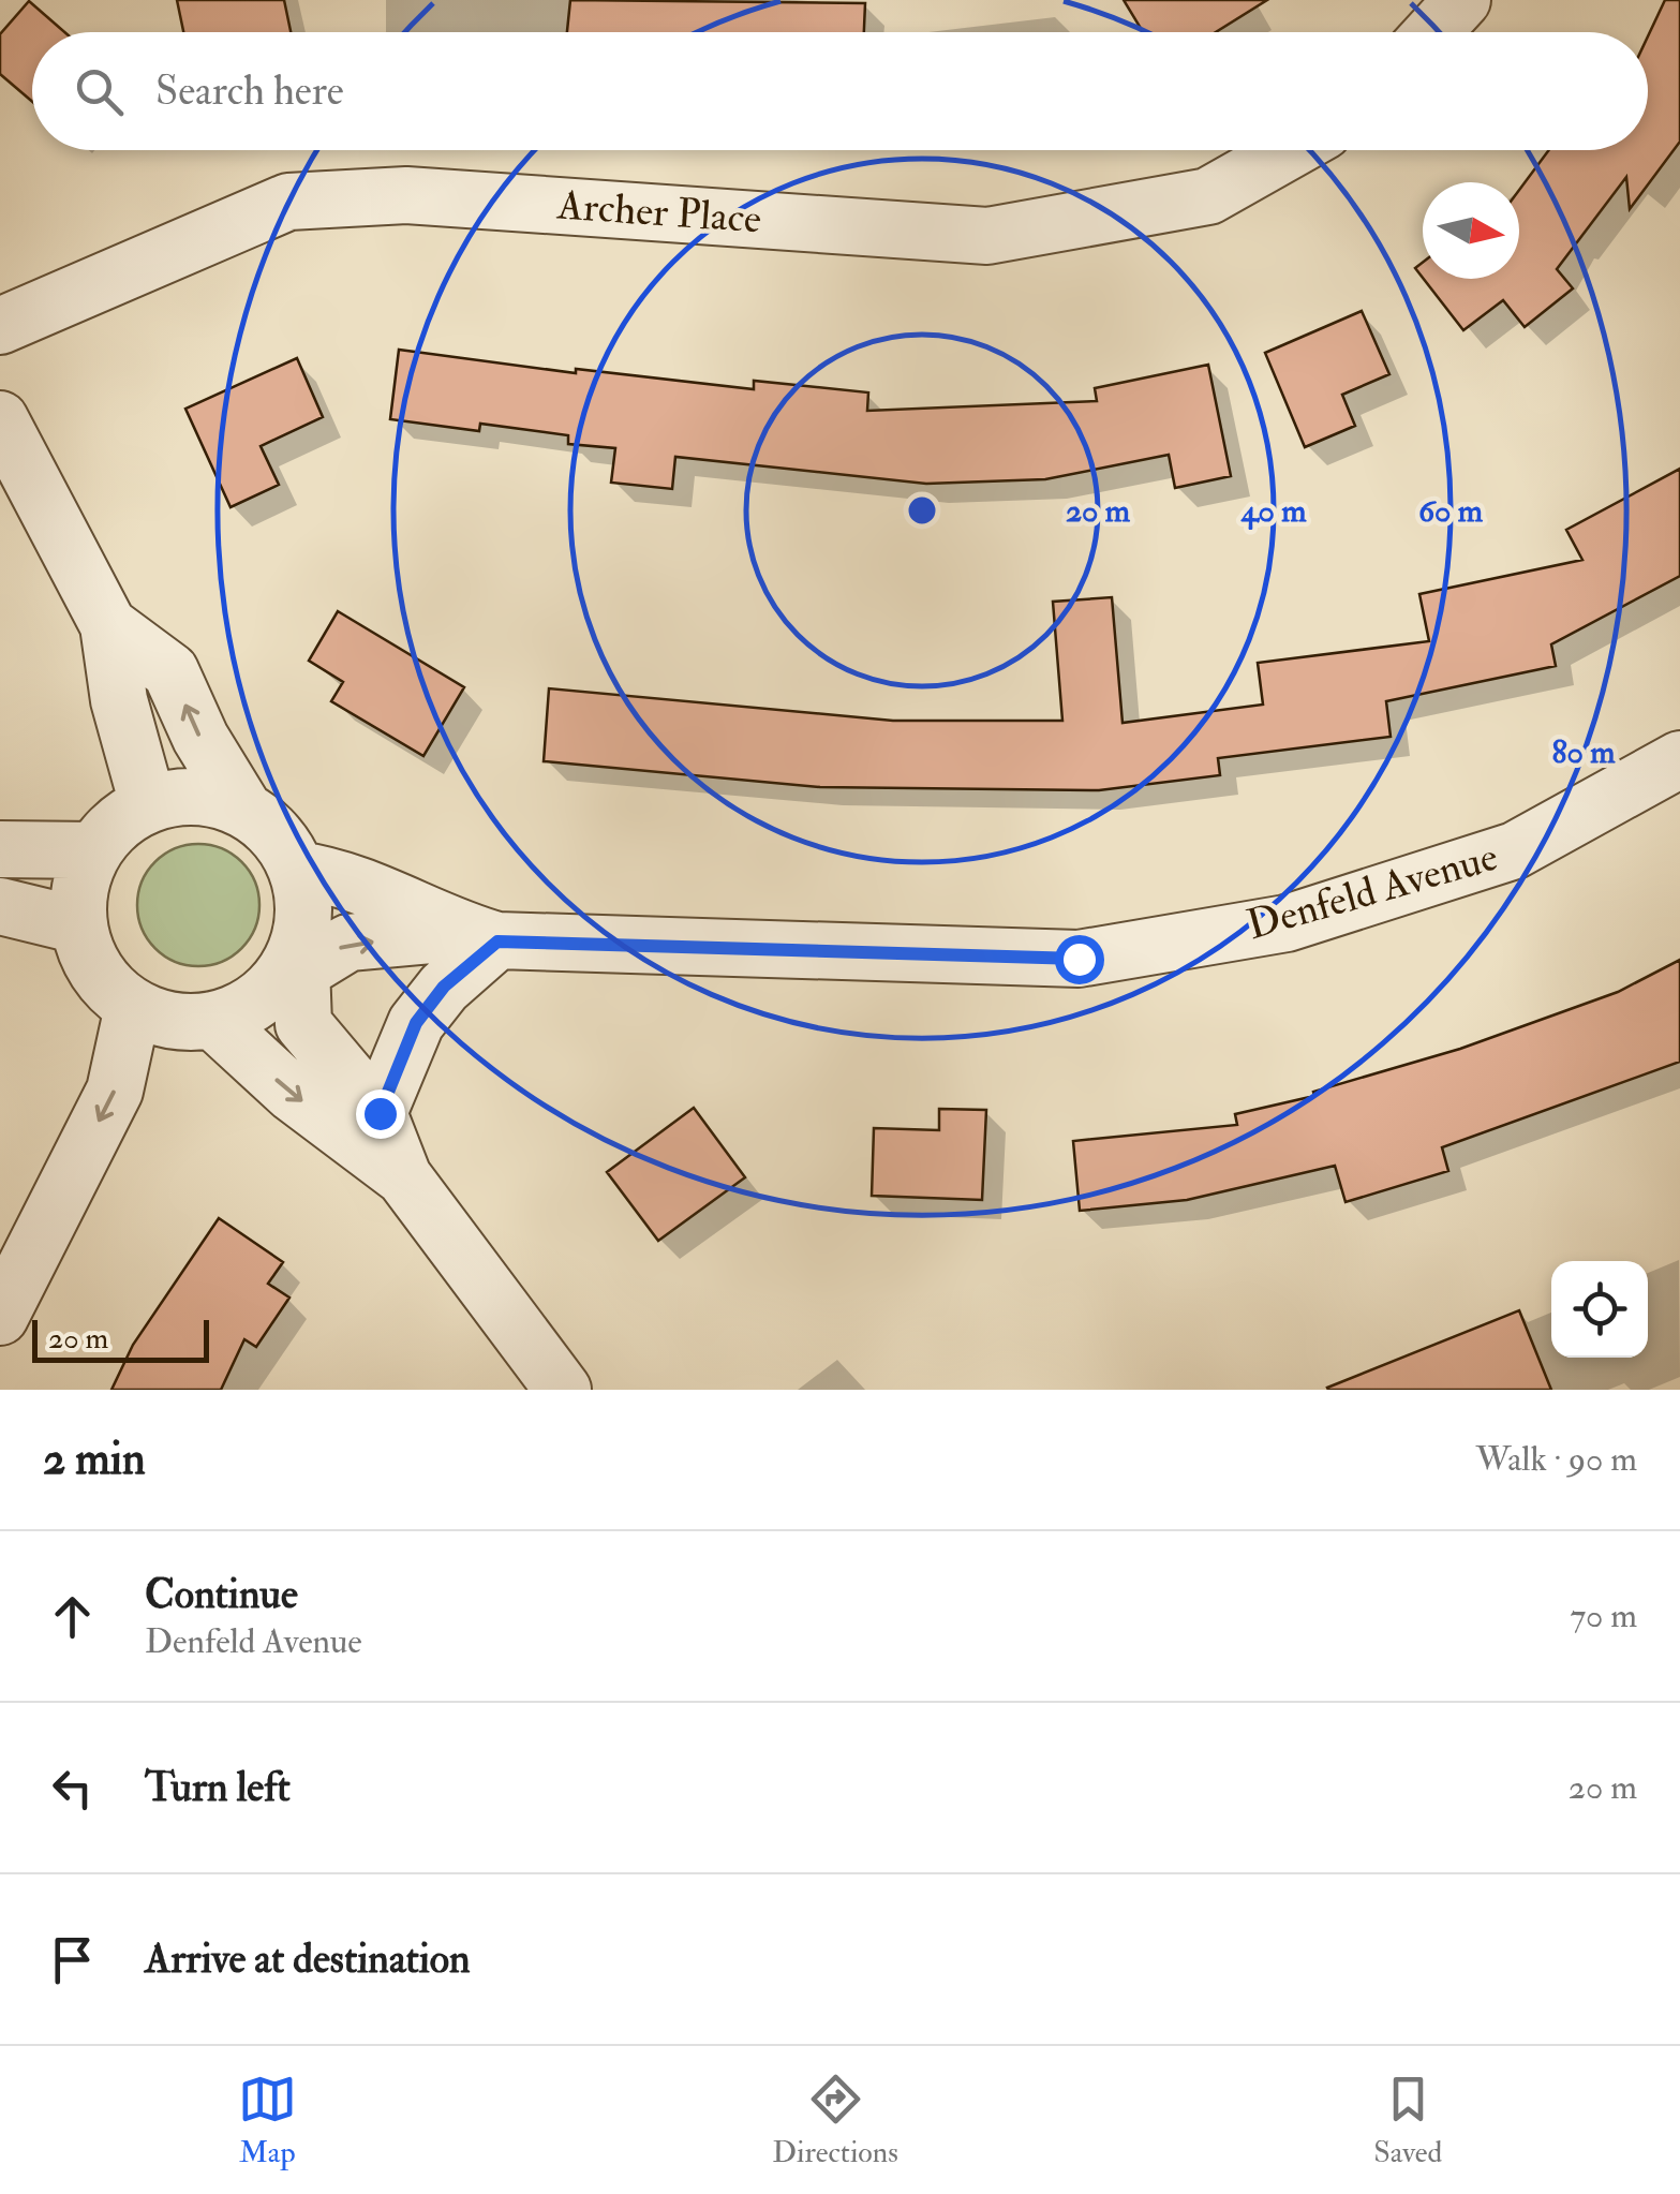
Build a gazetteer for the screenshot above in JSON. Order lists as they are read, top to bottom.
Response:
{
  "streets": {
    "street": ["Archer Place", "Denfeld Avenue"]
  },
  "scale_bar": "20 m",
  "north": "right",
  "page": {
    "search": "Search here",
    "scale": "20 m",
    "heading": ["2 min", "Walk · 90 m"],
    "list": [
      ["Continue", "Denfeld Avenue", "70 m"],
      ["Turn left", "20 m"],
      "Arrive at destination"
    ],
    "nav": ["Map", "Directions", "Saved"]
  },
  "rings": [
    "20 m",
    "40 m",
    "60 m",
    "80 m"
  ]
}
